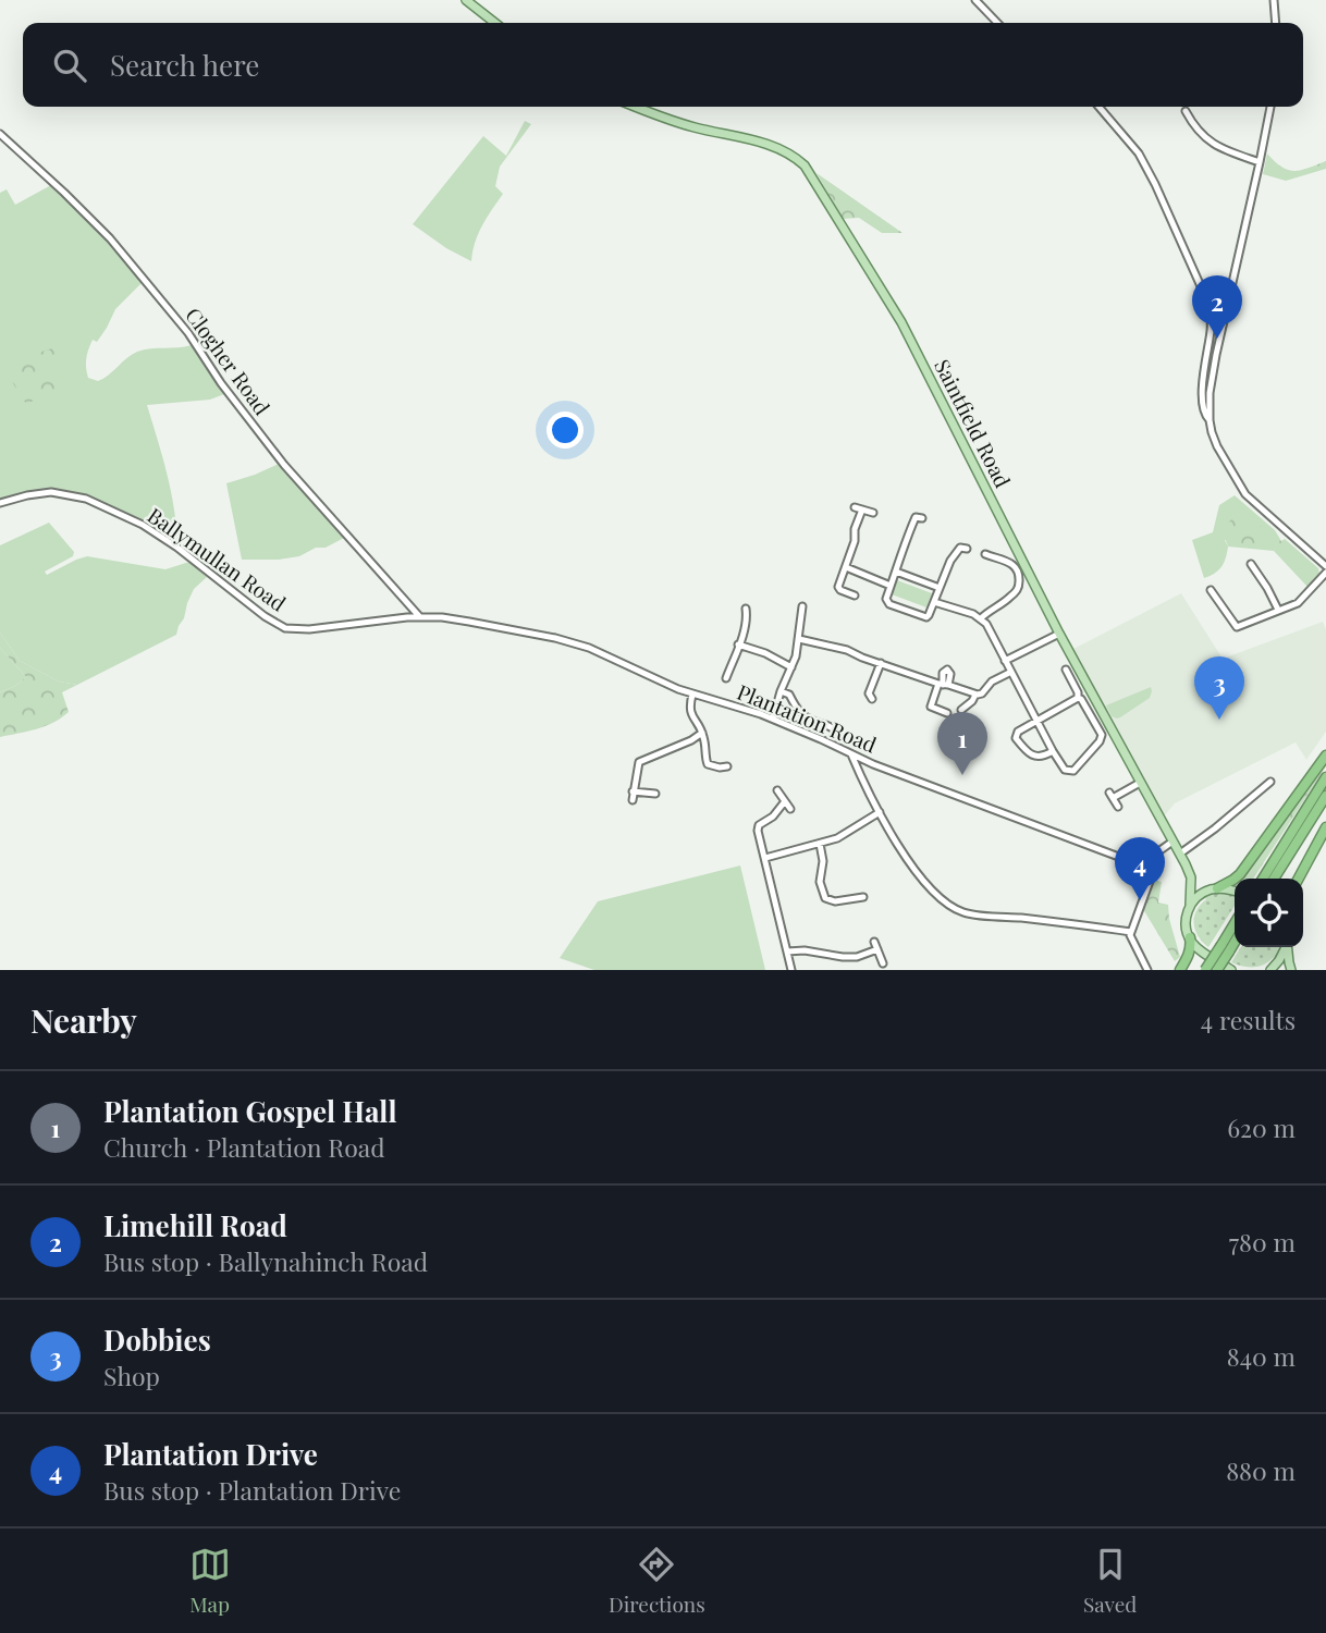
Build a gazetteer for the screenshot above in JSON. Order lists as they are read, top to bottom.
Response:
{
  "streets": {
    "main road": ["Saintfield Road"],
    "street": ["Clogher Road", "Ballymullan Road", "Plantation Road"]
  },
  "crossings": [
    ["Clogher Road", "Ballymullan Road"],
    ["Clogher Road", "Plantation Road"],
    ["Ballymullan Road", "Plantation Road"]
  ],
  "page": {
    "search": "Search here",
    "pins": [
      "2",
      "3",
      "1",
      "4"
    ],
    "heading": ["Nearby", "4 results"],
    "list": [
      {
        "mark": "1",
        "name": "Plantation Gospel Hall",
        "note": "Church · Plantation Road",
        "value": "620 m"
      },
      {
        "mark": "2",
        "name": "Limehill Road",
        "note": "Bus stop · Ballynahinch Road",
        "value": "780 m"
      },
      {
        "mark": "3",
        "name": "Dobbies",
        "note": "Shop",
        "value": "840 m"
      },
      {
        "mark": "4",
        "name": "Plantation Drive",
        "note": "Bus stop · Plantation Drive",
        "value": "880 m"
      }
    ],
    "nav": ["Map", "Directions", "Saved"]
  }
}
